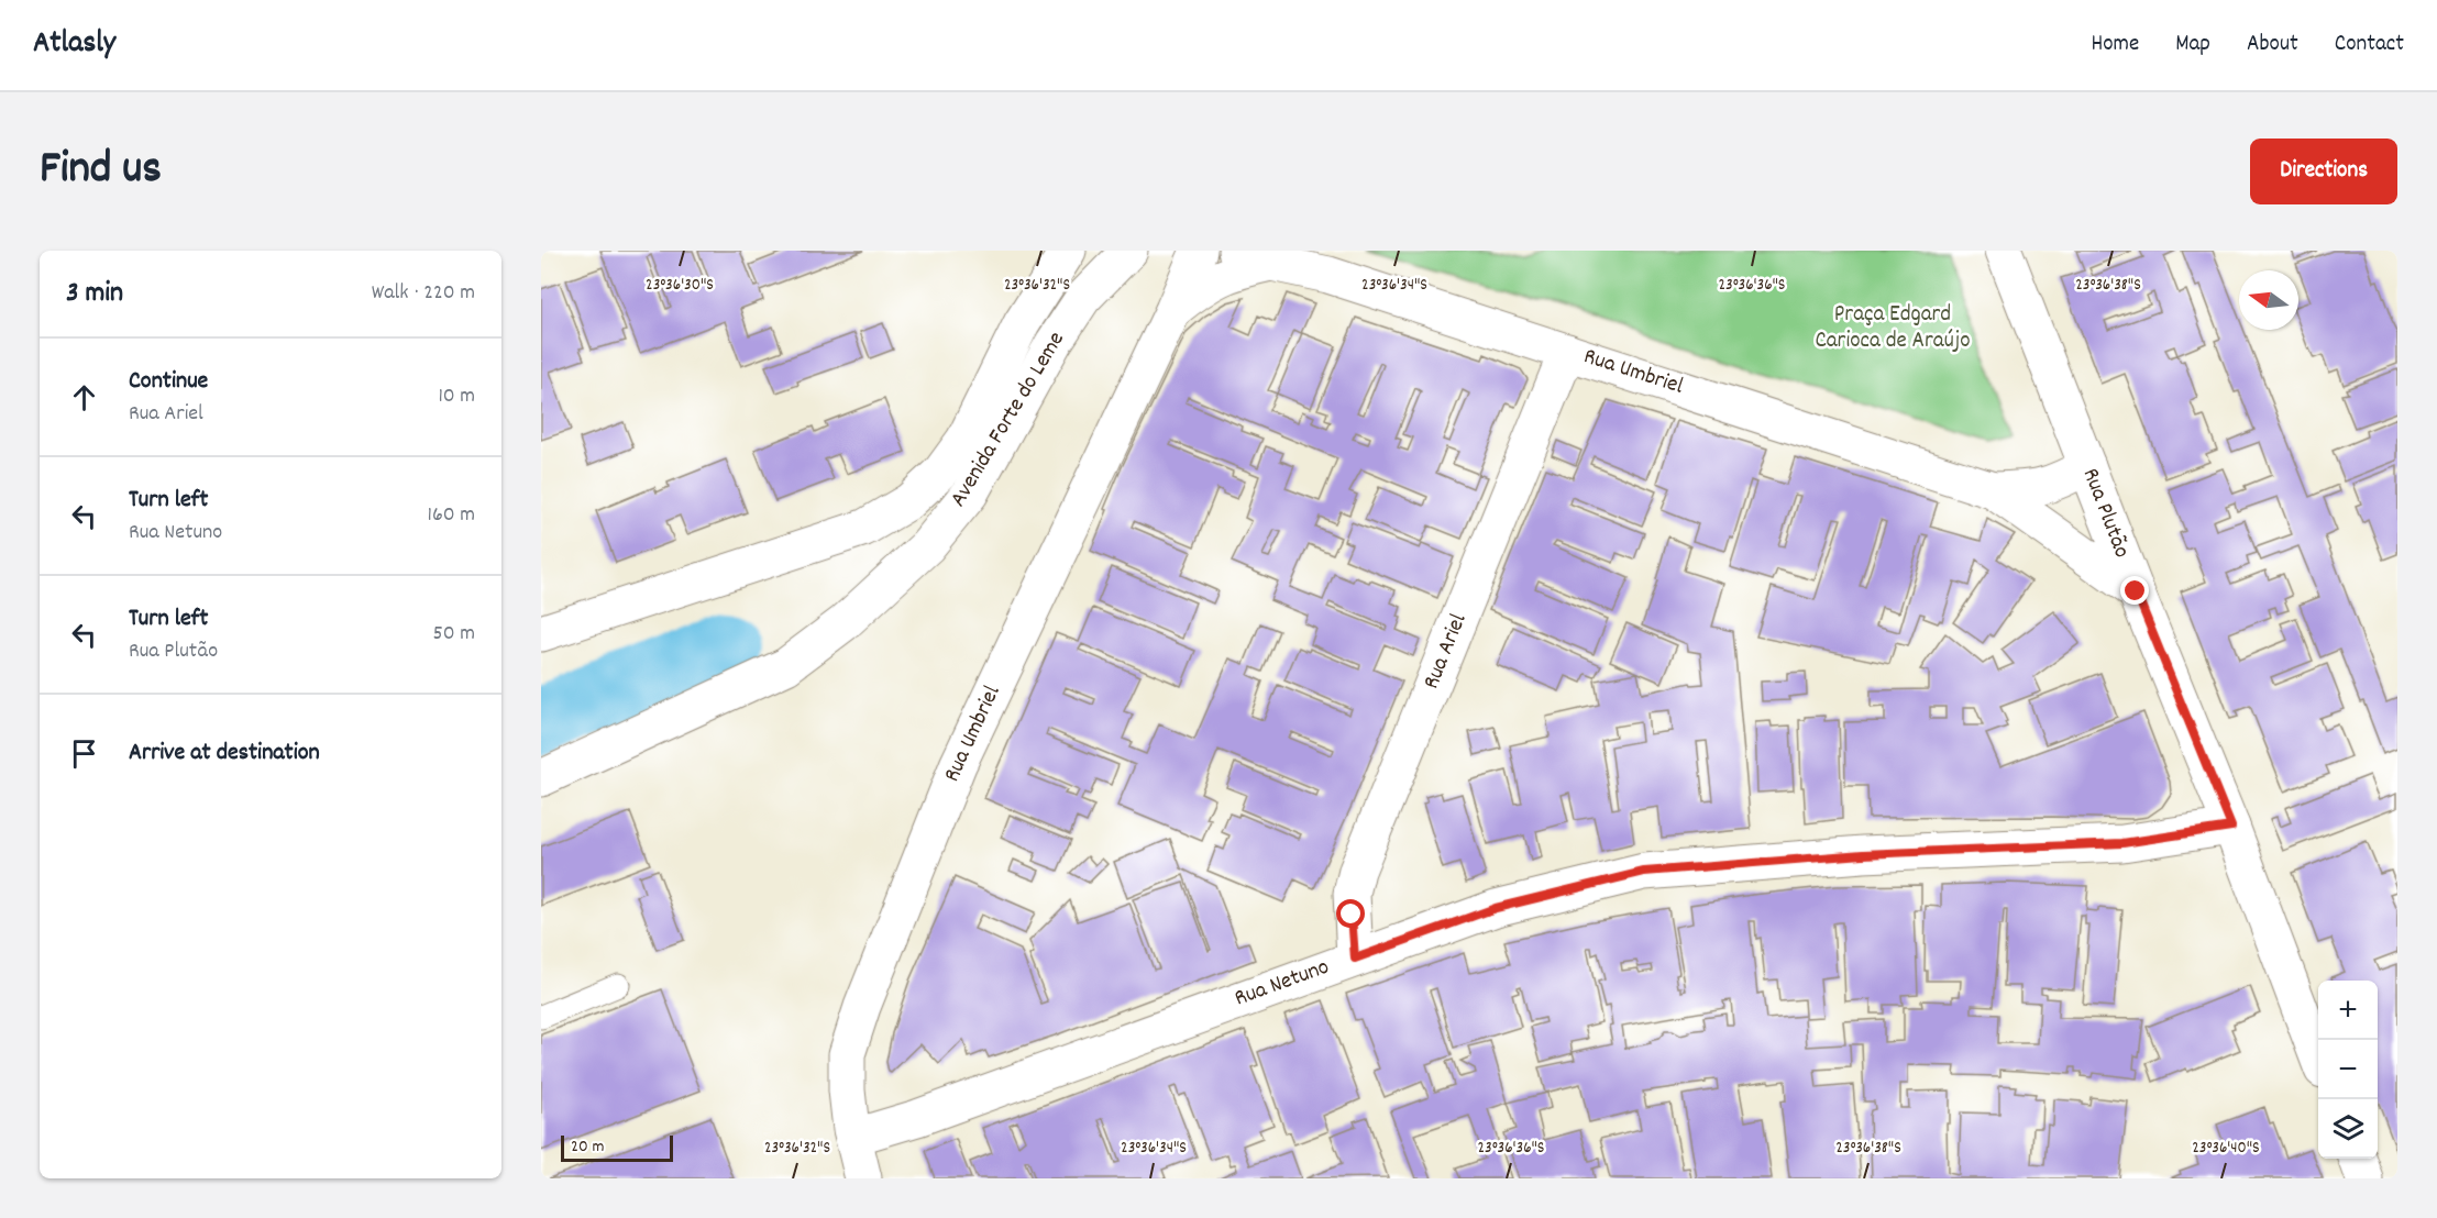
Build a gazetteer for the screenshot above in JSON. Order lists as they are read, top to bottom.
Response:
{
  "streets": {
    "street": [
      "Rua Umbriel",
      "Avenida Forte do Leme",
      "Rua Plutão",
      "Rua Ariel",
      "Rua Netuno"
    ]
  },
  "crossings": [
    ["Rua Umbriel", "Rua Plutão"],
    ["Rua Umbriel", "Rua Ariel"],
    ["Rua Umbriel", "Rua Netuno"],
    ["Rua Plutão", "Rua Netuno"],
    ["Rua Ariel", "Rua Netuno"]
  ],
  "parks": ["Praça Edgard Carioca de Araújo"],
  "scale_bar": "20 m",
  "north": "left",
  "page": {
    "header": "Atlasly",
    "nav": [
      "Home",
      "Map",
      "About",
      "Contact"
    ],
    "title": "Find us",
    "buttons": "Directions",
    "heading": ["3 min", "Walk · 220 m"],
    "list": [
      ["Continue", "Rua Ariel", "10 m"],
      ["Turn left", "Rua Netuno", "160 m"],
      ["Turn left", "Rua Plutão", "50 m"],
      "Arrive at destination"
    ],
    "map_buttons": ["+", "−"],
    "scale": "20 m"
  },
  "coordinates": [
    "23°36'30\"S",
    "23°36'32\"S",
    "23°36'34\"S",
    "23°36'36\"S",
    "23°36'38\"S",
    "23°36'40\"S"
  ]
}
